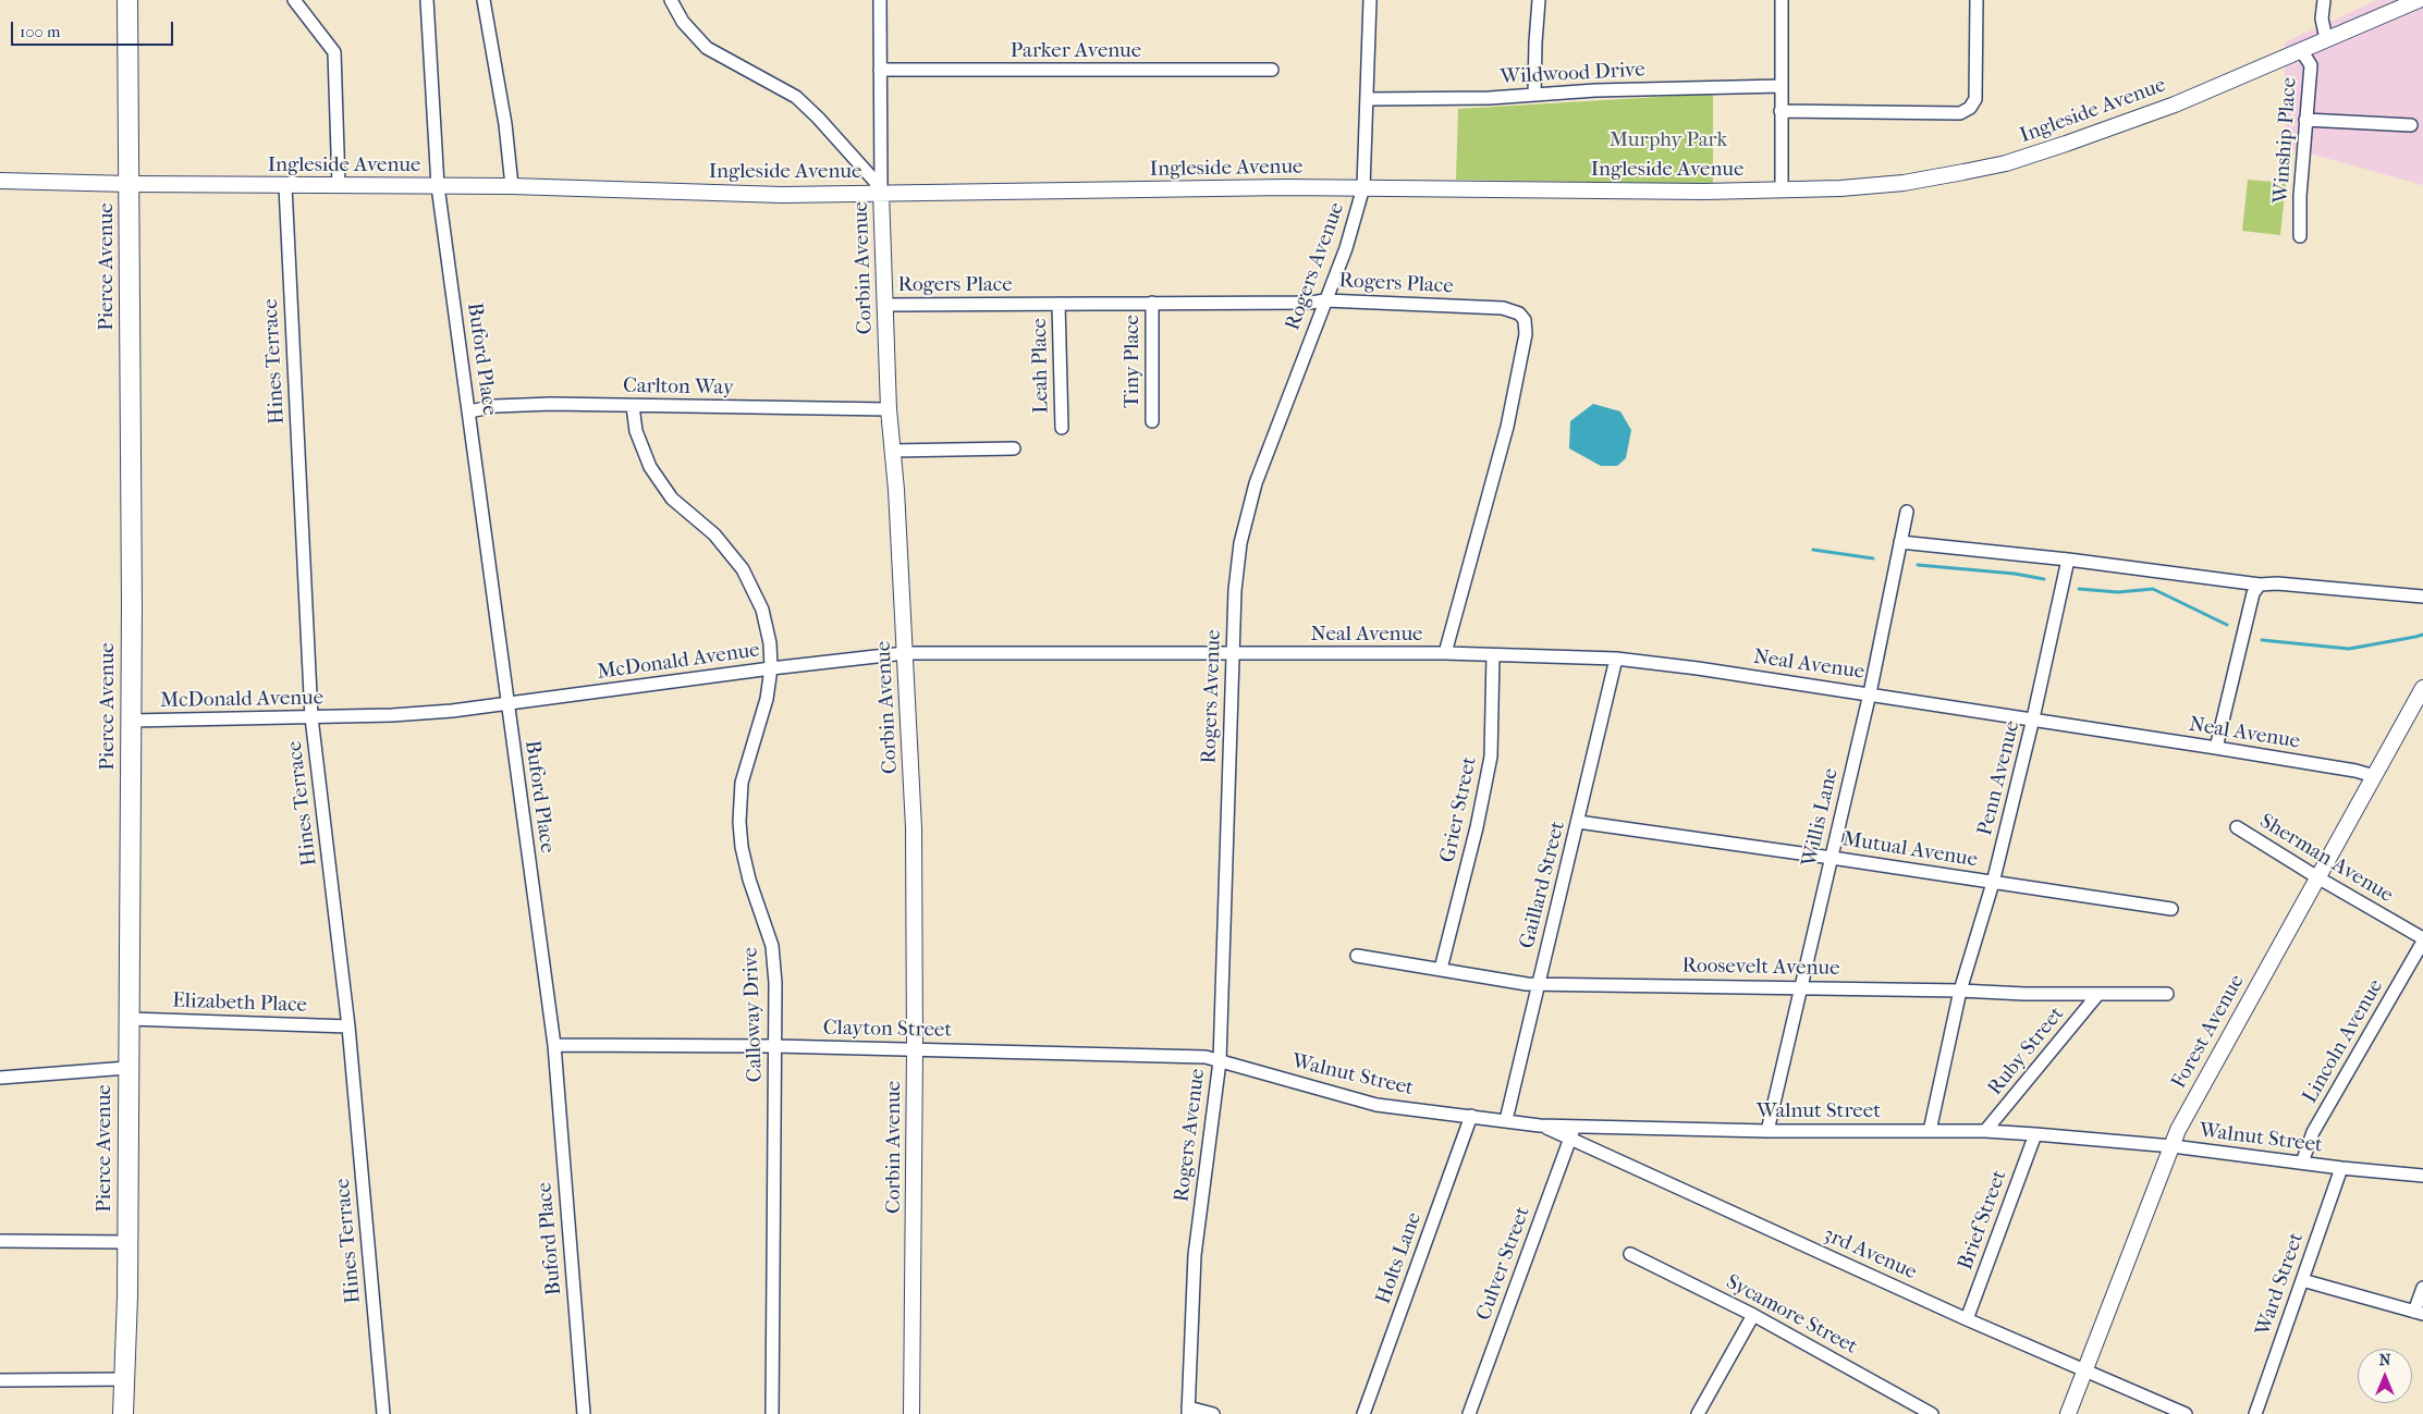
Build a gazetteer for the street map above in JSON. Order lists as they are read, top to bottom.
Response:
{
  "streets": {
    "main road": ["Pierce Avenue"],
    "street": [
      "Parker Avenue",
      "Wildwood Drive",
      "Ingleside Avenue",
      "Winship Place",
      "Rogers Avenue",
      "Corbin Avenue",
      "Rogers Place",
      "Buford Place",
      "Hines Terrace",
      "Tiny Place",
      "Leah Place",
      "Carlton Way",
      "Neal Avenue",
      "McDonald Avenue",
      "Penn Avenue",
      "Grier Street",
      "Willis Lane",
      "Mutual Avenue",
      "Sherman Avenue",
      "Gaillard Street",
      "Roosevelt Avenue",
      "Elizabeth Place",
      "Calloway Drive",
      "Clayton Street",
      "Forest Avenue",
      "Lincoln Avenue",
      "Ruby Street",
      "Walnut Street",
      "Brief Street",
      "3rd Avenue",
      "Holts Lane",
      "Culver Street",
      "Ward Street",
      "Sycamore Street"
    ]
  },
  "crossings": [
    ["Parker Avenue", "Corbin Avenue"],
    ["Wildwood Drive", "Rogers Avenue"],
    ["Ingleside Avenue", "Winship Place"],
    ["Ingleside Avenue", "Pierce Avenue"],
    ["Ingleside Avenue", "Rogers Avenue"],
    ["Ingleside Avenue", "Corbin Avenue"],
    ["Ingleside Avenue", "Buford Place"],
    ["Ingleside Avenue", "Hines Terrace"],
    ["Pierce Avenue", "McDonald Avenue"],
    ["Pierce Avenue", "Elizabeth Place"],
    ["Rogers Avenue", "Rogers Place"],
    ["Rogers Avenue", "Neal Avenue"],
    ["Rogers Avenue", "McDonald Avenue"],
    ["Rogers Avenue", "Clayton Street"],
    ["Rogers Avenue", "Walnut Street"],
    ["Corbin Avenue", "Rogers Place"],
    ["Corbin Avenue", "Carlton Way"],
    ["Corbin Avenue", "McDonald Avenue"],
    ["Corbin Avenue", "Clayton Street"],
    ["Rogers Place", "Tiny Place"],
    ["Rogers Place", "Leah Place"],
    ["Rogers Place", "Neal Avenue"],
    ["Buford Place", "Carlton Way"],
    ["Buford Place", "McDonald Avenue"],
    ["Buford Place", "Clayton Street"],
    ["Hines Terrace", "McDonald Avenue"],
    ["Hines Terrace", "Elizabeth Place"],
    ["Carlton Way", "Calloway Drive"],
    ["Neal Avenue", "McDonald Avenue"],
    ["Neal Avenue", "Penn Avenue"],
    ["Neal Avenue", "Grier Street"],
    ["Neal Avenue", "Willis Lane"],
    ["Neal Avenue", "Gaillard Street"],
    ["Neal Avenue", "Forest Avenue"],
    ["McDonald Avenue", "Calloway Drive"],
    ["Penn Avenue", "Mutual Avenue"],
    ["Penn Avenue", "Roosevelt Avenue"],
    ["Penn Avenue", "Walnut Street"],
    ["Grier Street", "Roosevelt Avenue"],
    ["Willis Lane", "Mutual Avenue"],
    ["Willis Lane", "Roosevelt Avenue"],
    ["Willis Lane", "Walnut Street"],
    ["Mutual Avenue", "Gaillard Street"],
    ["Sherman Avenue", "Forest Avenue"],
    ["Sherman Avenue", "Lincoln Avenue"],
    ["Gaillard Street", "Roosevelt Avenue"],
    ["Gaillard Street", "Walnut Street"],
    ["Roosevelt Avenue", "Ruby Street"],
    ["Calloway Drive", "Clayton Street"],
    ["Clayton Street", "Walnut Street"],
    ["Forest Avenue", "Walnut Street"],
    ["Forest Avenue", "3rd Avenue"],
    ["Lincoln Avenue", "Walnut Street"],
    ["Ruby Street", "Walnut Street"],
    ["Walnut Street", "Brief Street"],
    ["Walnut Street", "3rd Avenue"],
    ["Walnut Street", "Holts Lane"],
    ["Walnut Street", "Culver Street"],
    ["Walnut Street", "Ward Street"],
    ["Brief Street", "3rd Avenue"],
    ["3rd Avenue", "Culver Street"]
  ],
  "parks": ["Murphy Park"],
  "scale_bar": "100 m",
  "north": "top"
}
